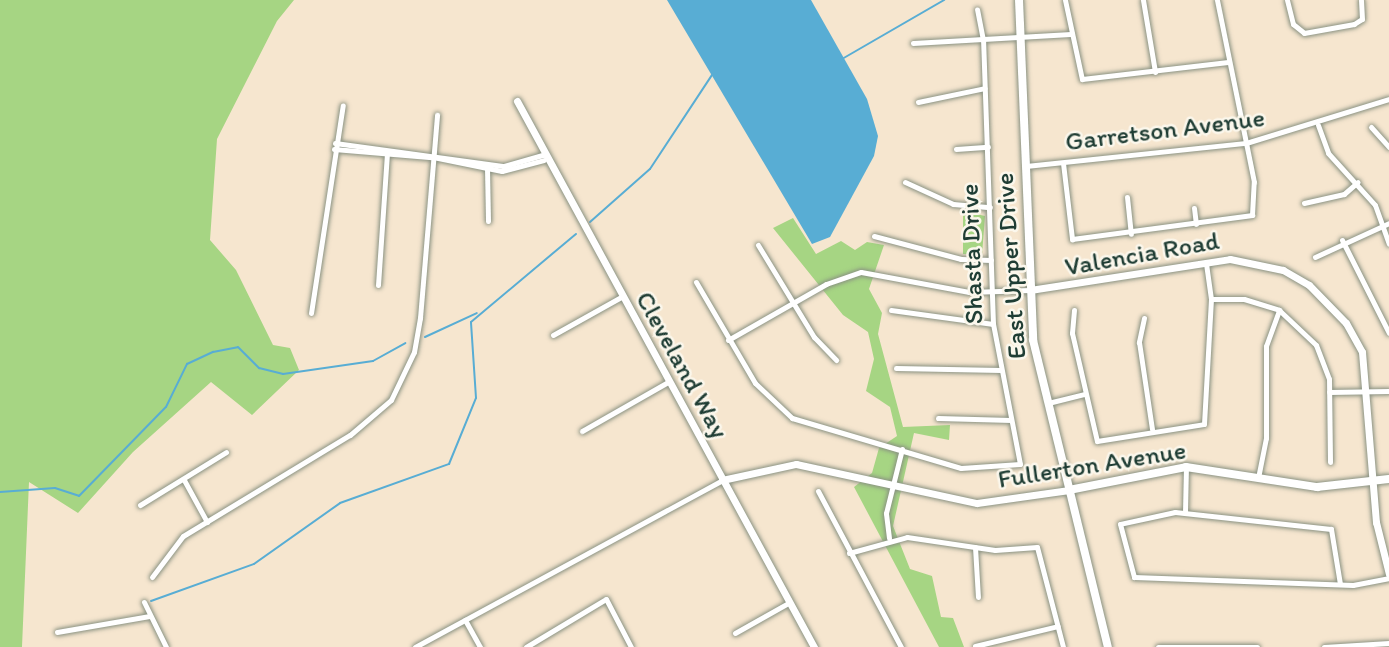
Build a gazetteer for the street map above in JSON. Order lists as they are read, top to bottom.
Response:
{
  "streets": {
    "main road": ["East Upper Drive", "Fullerton Avenue"],
    "street": [
      "Garretson Avenue",
      "Shasta Drive",
      "Valencia Road",
      "Cleveland Way"
    ]
  },
  "crossings": [
    ["Garretson Avenue", "East Upper Drive"],
    ["Shasta Drive", "Valencia Road"],
    ["Valencia Road", "East Upper Drive"],
    ["Valencia Road", "Fullerton Avenue"],
    ["East Upper Drive", "Fullerton Avenue"],
    ["Cleveland Way", "Fullerton Avenue"]
  ]
}
